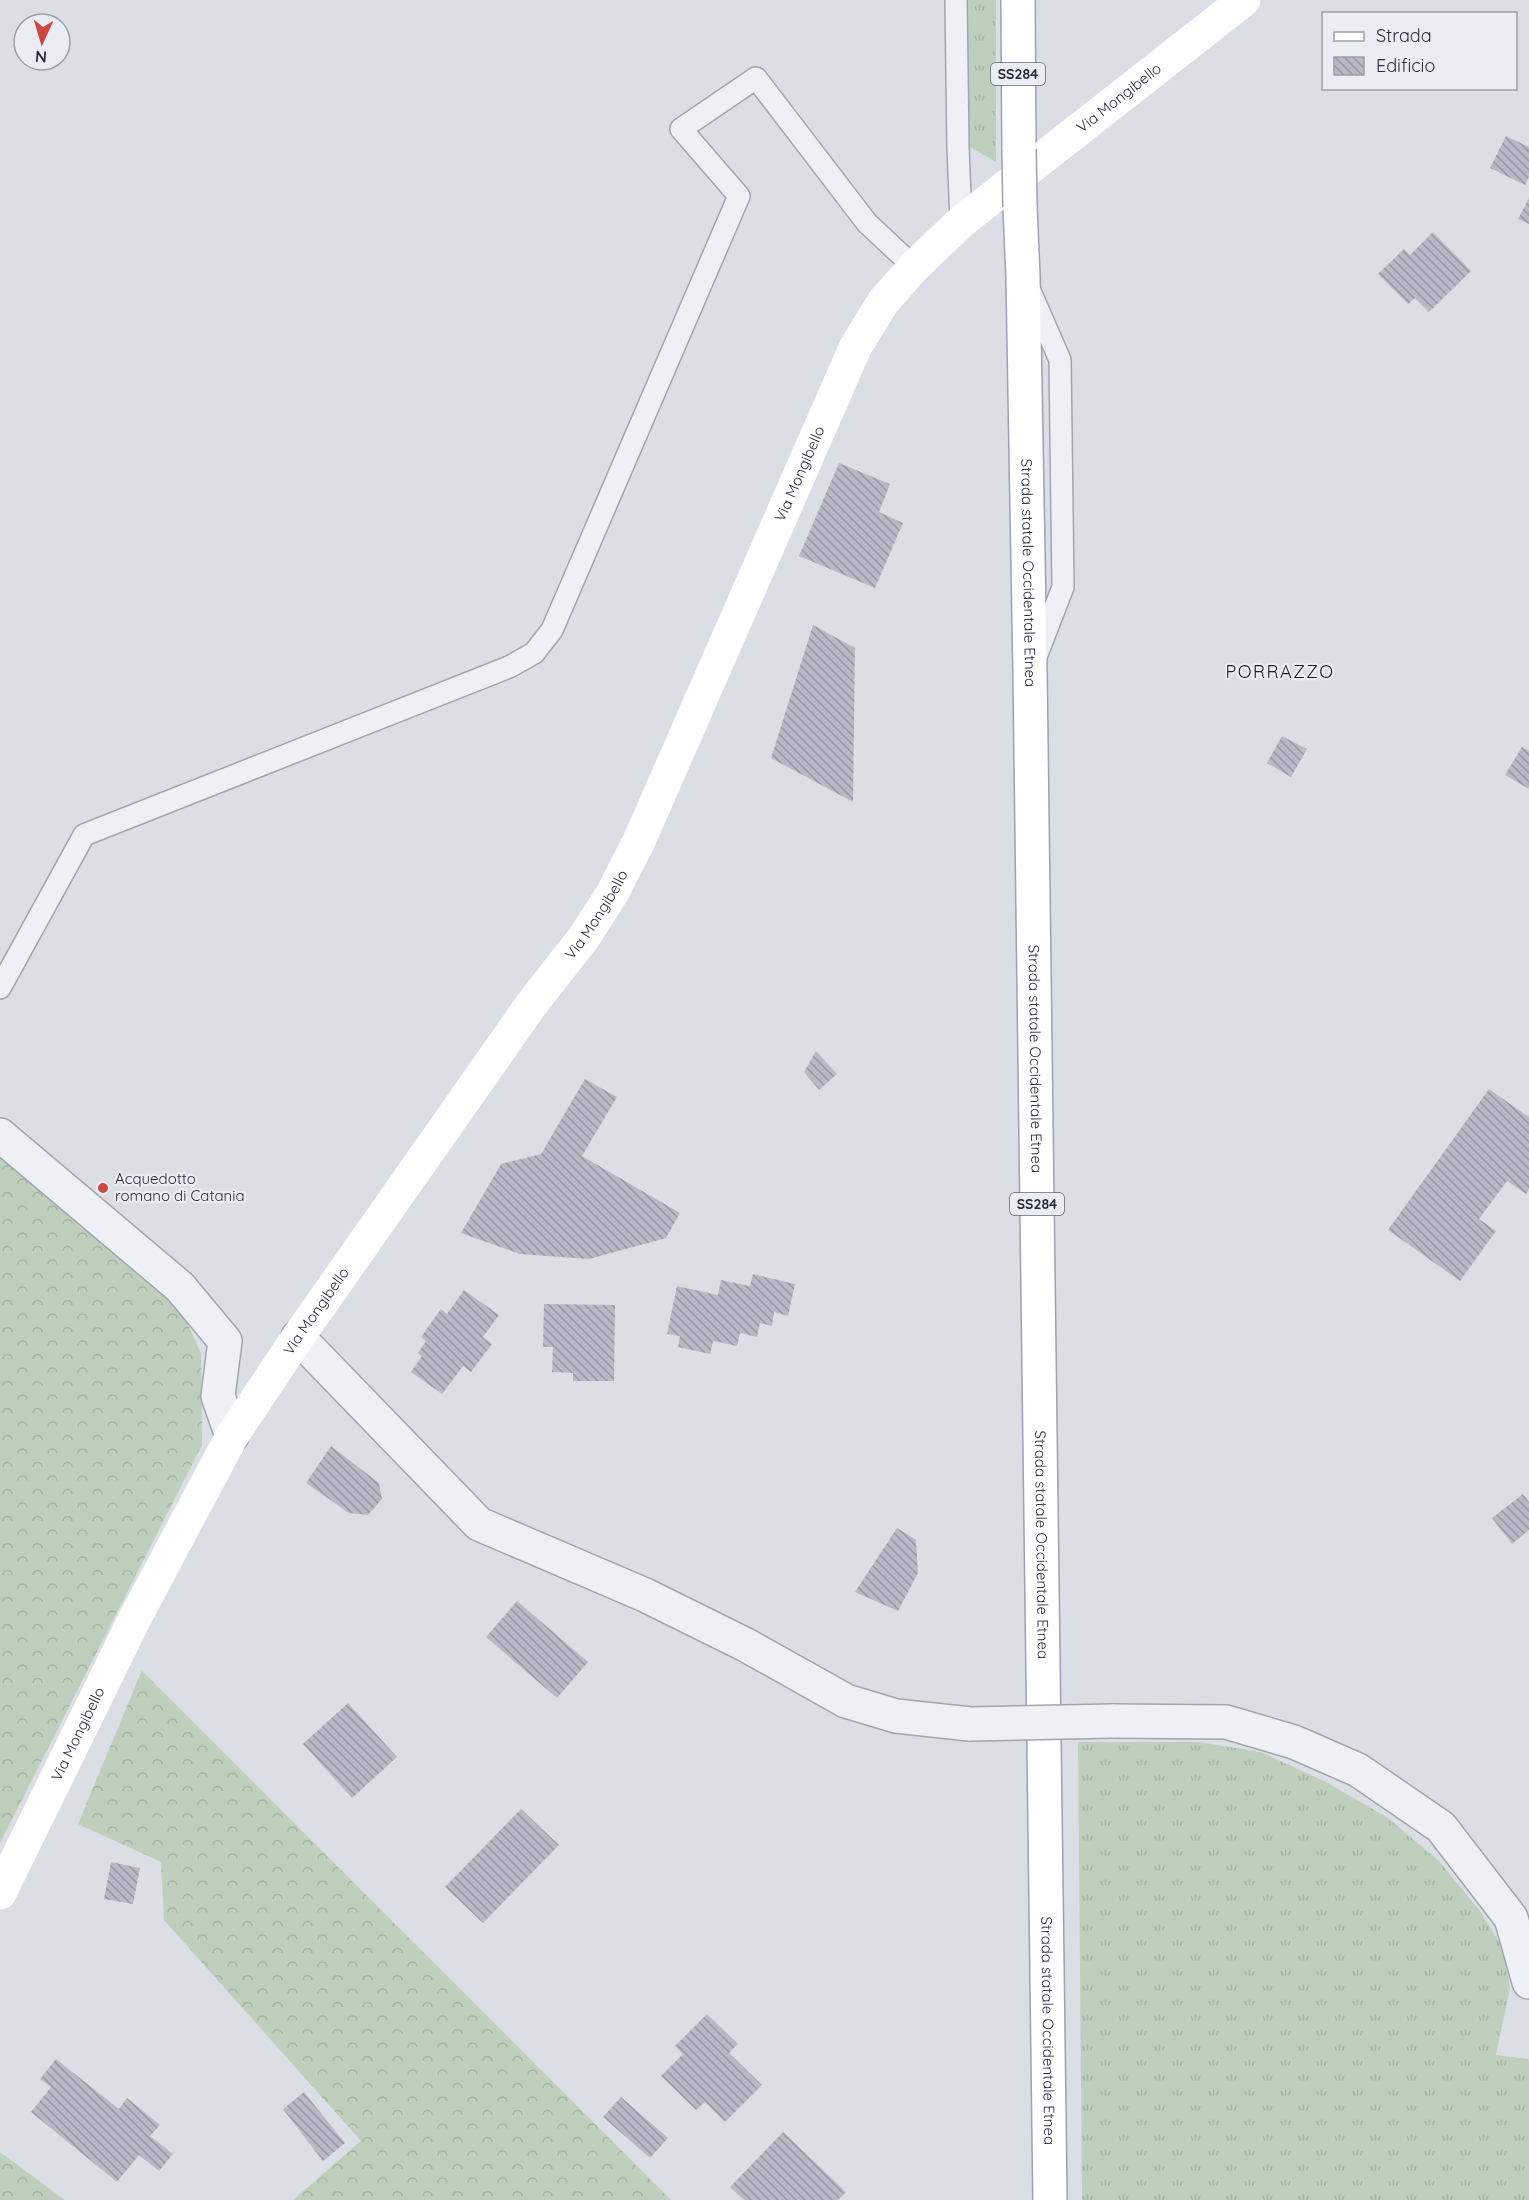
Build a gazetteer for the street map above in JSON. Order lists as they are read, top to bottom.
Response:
{
  "streets": {
    "street": ["SS284", "Via Mongibello", "Strada statale Occidentale Etnea"]
  },
  "districts": ["PORRAZZO"],
  "places": ["Acquedotto romano di Catania"],
  "legend": ["Strada", "Edificio"],
  "north": "bottom"
}
